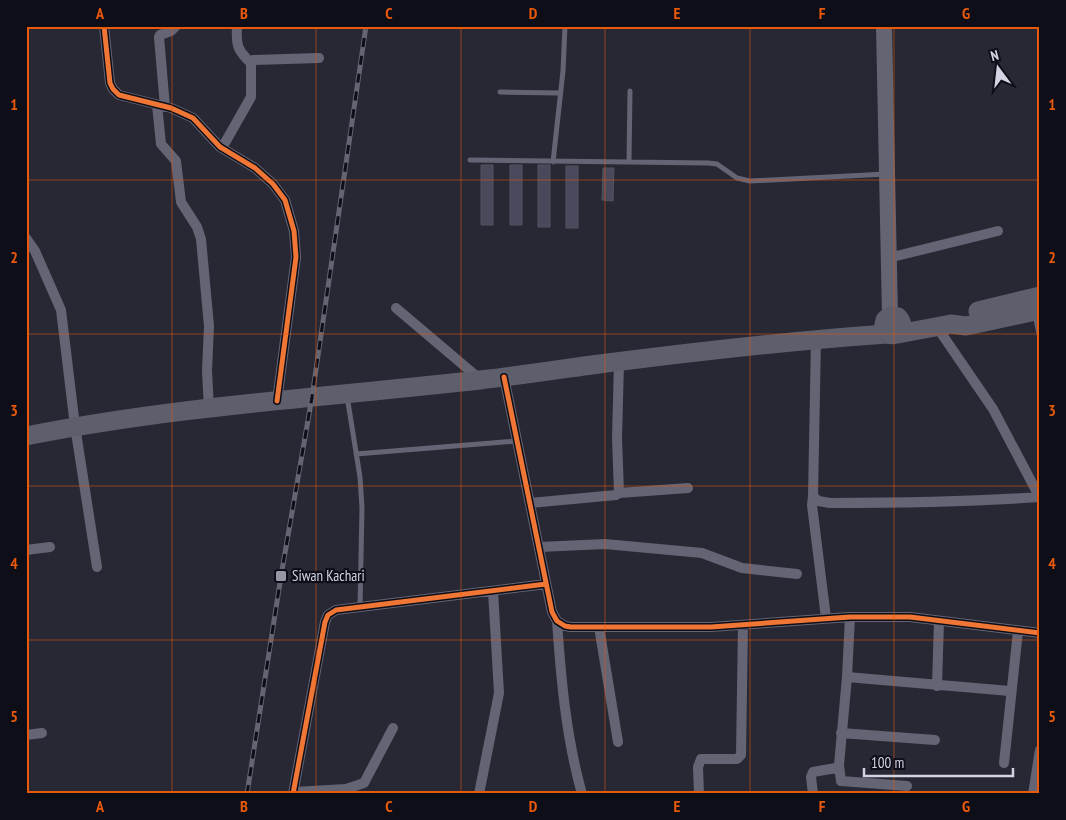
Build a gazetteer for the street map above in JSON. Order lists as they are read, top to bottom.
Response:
{
  "places": {
    "transit": ["Siwan Kachari"]
  },
  "scale_bar": "100 m",
  "north": "top",
  "grid": {
    "columns": [
      "A",
      "B",
      "C",
      "D",
      "E",
      "F",
      "G"
    ],
    "rows": [
      "1",
      "2",
      "3",
      "4",
      "5"
    ]
  }
}
